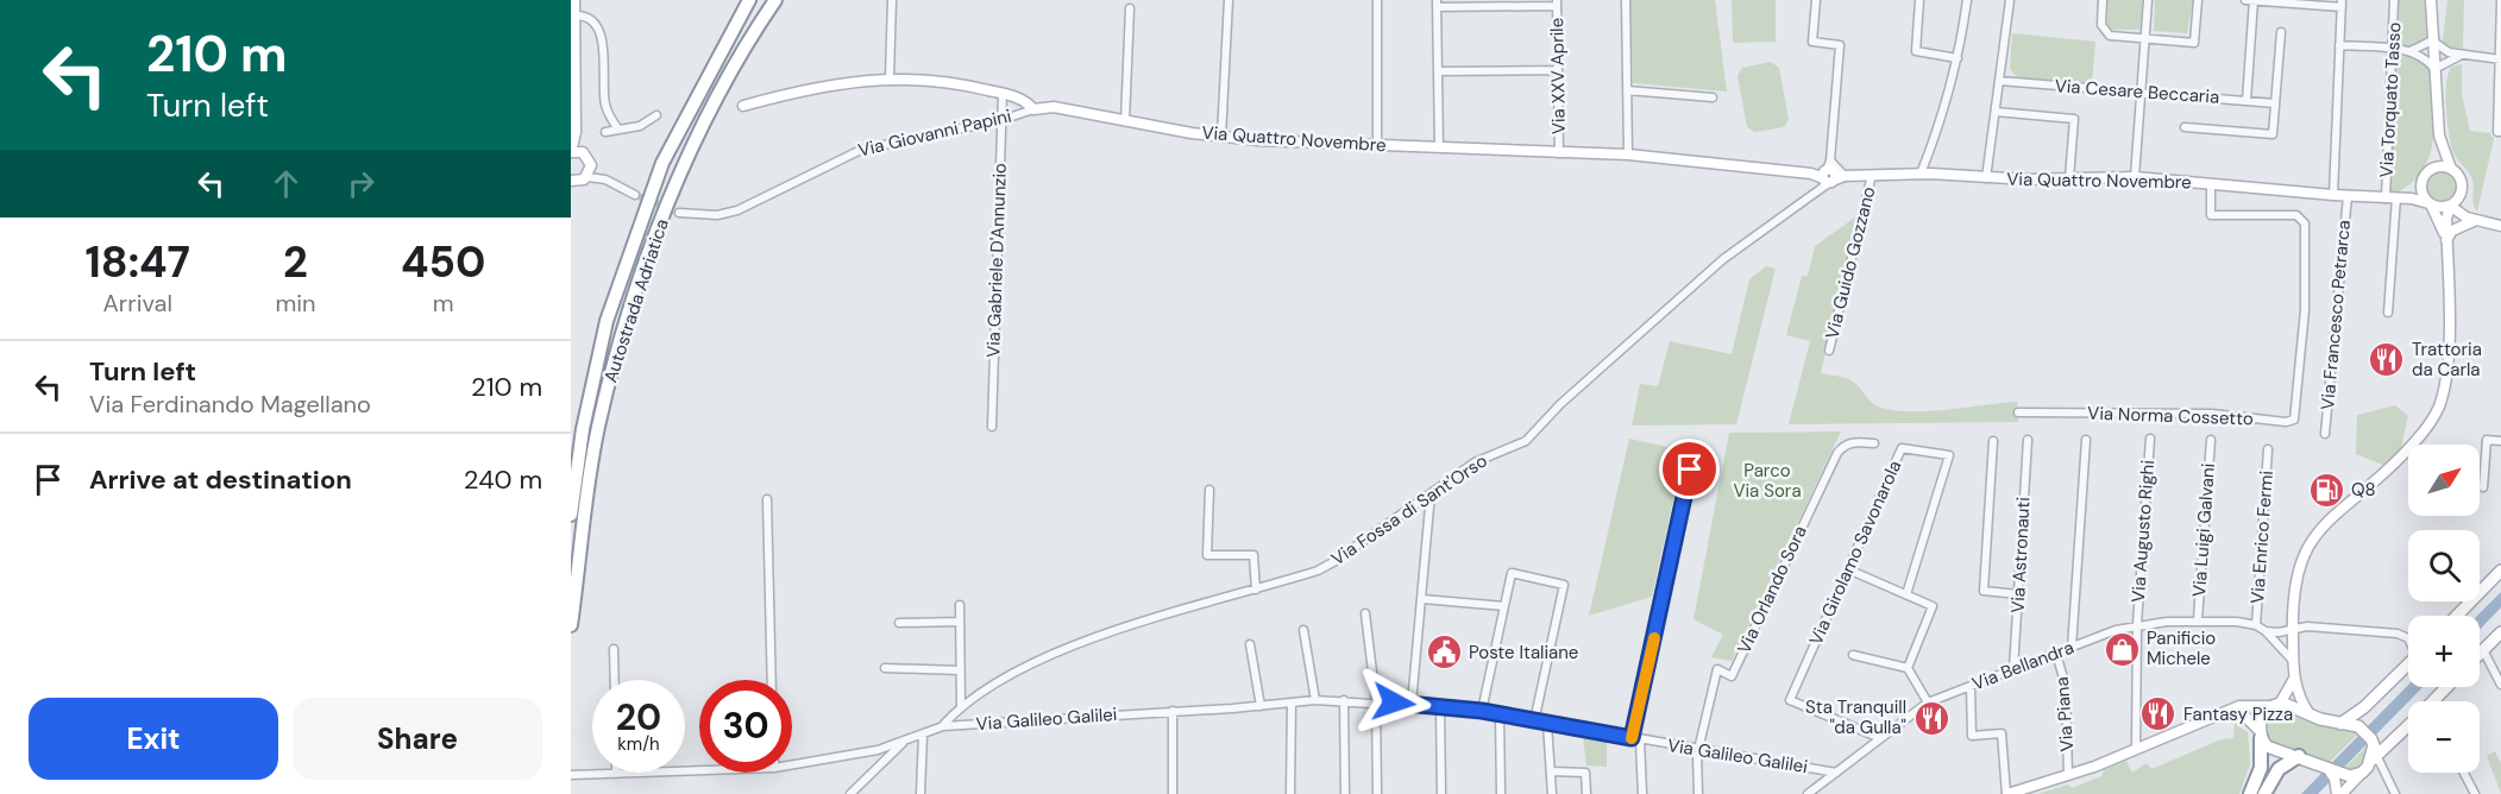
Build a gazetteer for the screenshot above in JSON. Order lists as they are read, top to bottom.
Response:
{
  "streets": {
    "highway": ["Autostrada Adriatica"],
    "street": [
      "Via XXV Aprile",
      "Via Cesare Beccaria",
      "Via Torquato Tasso",
      "Via Giovanni Papini",
      "Via Quattro Novembre",
      "Via Gabriele D'Annunzio",
      "Via Guido Gozzano",
      "Via Francesco Petrarca",
      "Via Norma Cossetto",
      "Via Fossa di Sant'Orso",
      "Via Luigi Galvani",
      "Via Augusto Righi",
      "Via Enrico Fermi",
      "Via Girolamo Savonarola",
      "Via Astronauti",
      "Via Orlando Sora",
      "Via Bellandra",
      "Via Piana",
      "Via Galileo Galilei"
    ]
  },
  "crossings": [
    ["Via XXV Aprile", "Via Quattro Novembre"],
    ["Via Torquato Tasso", "Via Quattro Novembre"],
    ["Via Giovanni Papini", "Via Quattro Novembre"],
    ["Via Giovanni Papini", "Via Gabriele D'Annunzio"],
    ["Via Quattro Novembre", "Via Gabriele D'Annunzio"],
    ["Via Quattro Novembre", "Via Guido Gozzano"],
    ["Via Quattro Novembre", "Via Francesco Petrarca"],
    ["Via Quattro Novembre", "Via Norma Cossetto"],
    ["Via Quattro Novembre", "Via Fossa di Sant'Orso"],
    ["Via Fossa di Sant'Orso", "Via Galileo Galilei"],
    ["Via Luigi Galvani", "Via Bellandra"],
    ["Via Augusto Righi", "Via Bellandra"],
    ["Via Enrico Fermi", "Via Bellandra"],
    ["Via Girolamo Savonarola", "Via Bellandra"],
    ["Via Astronauti", "Via Bellandra"],
    ["Via Orlando Sora", "Via Galileo Galilei"],
    ["Via Bellandra", "Via Piana"],
    ["Via Bellandra", "Via Galileo Galilei"]
  ],
  "parks": ["Parco Via Sora"],
  "places": {
    "restaurant": ["Trattoria da Carla", "Fantasy Pizza", "Sta Tranquill \"da Gulla\""],
    "fuel station": ["Q8"],
    "shop": ["Panificio Michele"],
    "public building": ["Poste Italiane"]
  },
  "north": "top right",
  "page": {
    "turn": ["210 m", "Turn left"],
    "eta": [
      "18:47",
      "Arrival",
      "2",
      "min",
      "450",
      "m"
    ],
    "list": [
      {
        "name": "Turn left",
        "note": "Via Ferdinando Magellano",
        "value": "210 m"
      },
      {
        "name": "Arrive at destination",
        "value": "240 m"
      }
    ],
    "map_buttons": ["+", "−"],
    "speed": "20 km/h",
    "limit": "30",
    "buttons": ["Exit", "Share"]
  }
}
